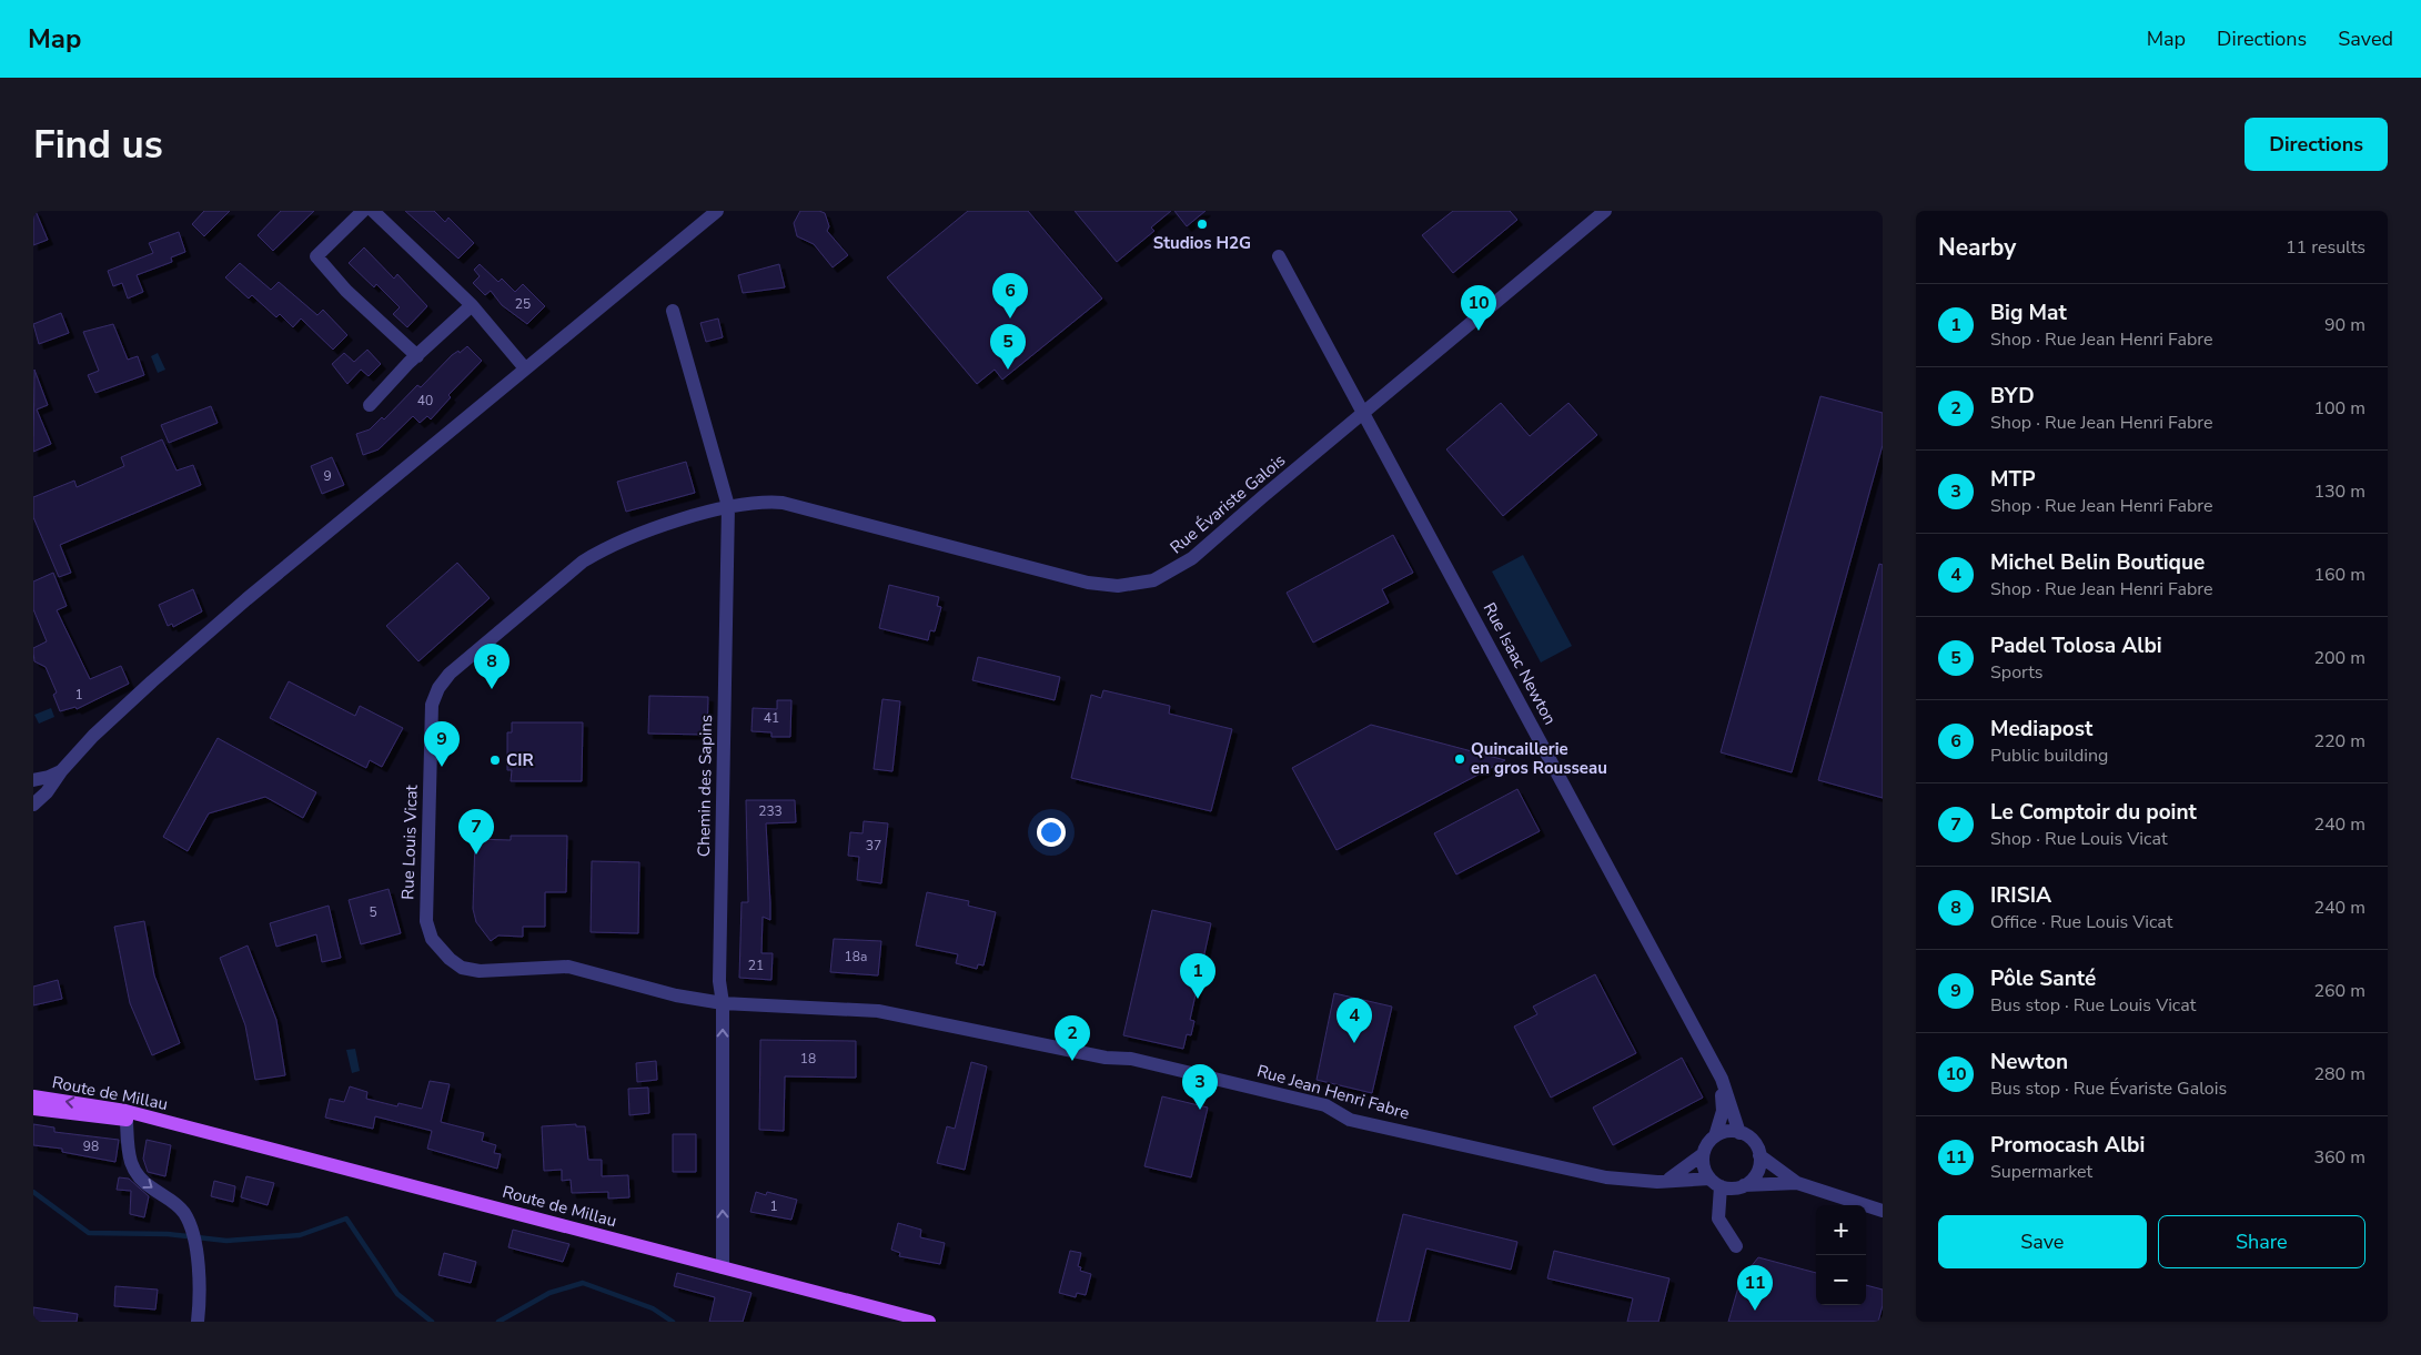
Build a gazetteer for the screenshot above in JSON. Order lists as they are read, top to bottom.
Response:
{
  "streets": {
    "main road": ["Route de Millau"],
    "street": [
      "Rue Évariste Galois",
      "Rue Isaac Newton",
      "Chemin des Sapins",
      "Rue Louis Vicat",
      "Rue Jean Henri Fabre"
    ]
  },
  "crossings": [
    ["Rue Évariste Galois", "Rue Isaac Newton"],
    ["Rue Évariste Galois", "Chemin des Sapins"],
    ["Rue Évariste Galois", "Rue Louis Vicat"],
    ["Rue Isaac Newton", "Rue Jean Henri Fabre"],
    ["Chemin des Sapins", "Rue Louis Vicat"],
    ["Chemin des Sapins", "Rue Jean Henri Fabre"],
    ["Chemin des Sapins", "Route de Millau"],
    ["Rue Louis Vicat", "Rue Jean Henri Fabre"]
  ],
  "places": ["Studios H2G", "Quincaillerie en gros Rousseau", "CIR"],
  "house_numbers": [
    "25",
    "40",
    "9",
    "1",
    "41",
    "233",
    "37",
    "5",
    "18a",
    "21",
    "18",
    "98",
    "1"
  ],
  "page": {
    "header": "Map",
    "nav": ["Map", "Directions", "Saved"],
    "buttons": [
      "Directions",
      ["Save", "Share"]
    ],
    "title": "Find us",
    "heading": ["Nearby", "11 results"],
    "pins": [
      "6",
      "10",
      "5",
      "8",
      "9",
      "7",
      "1",
      "4",
      "2",
      "3",
      "11"
    ],
    "list": [
      {
        "mark": "1",
        "name": "Big Mat",
        "note": "Shop · Rue Jean Henri Fabre",
        "value": "90 m"
      },
      {
        "mark": "2",
        "name": "BYD",
        "note": "Shop · Rue Jean Henri Fabre",
        "value": "100 m"
      },
      {
        "mark": "3",
        "name": "MTP",
        "note": "Shop · Rue Jean Henri Fabre",
        "value": "130 m"
      },
      {
        "mark": "4",
        "name": "Michel Belin Boutique",
        "note": "Shop · Rue Jean Henri Fabre",
        "value": "160 m"
      },
      {
        "mark": "5",
        "name": "Padel Tolosa Albi",
        "note": "Sports",
        "value": "200 m"
      },
      {
        "mark": "6",
        "name": "Mediapost",
        "note": "Public building",
        "value": "220 m"
      },
      {
        "mark": "7",
        "name": "Le Comptoir du point",
        "note": "Shop · Rue Louis Vicat",
        "value": "240 m"
      },
      {
        "mark": "8",
        "name": "IRISIA",
        "note": "Office · Rue Louis Vicat",
        "value": "240 m"
      },
      {
        "mark": "9",
        "name": "Pôle Santé",
        "note": "Bus stop · Rue Louis Vicat",
        "value": "260 m"
      },
      {
        "mark": "10",
        "name": "Newton",
        "note": "Bus stop · Rue Évariste Galois",
        "value": "280 m"
      },
      {
        "mark": "11",
        "name": "Promocash Albi",
        "note": "Supermarket",
        "value": "360 m"
      }
    ],
    "map_buttons": ["+", "−"]
  }
}
